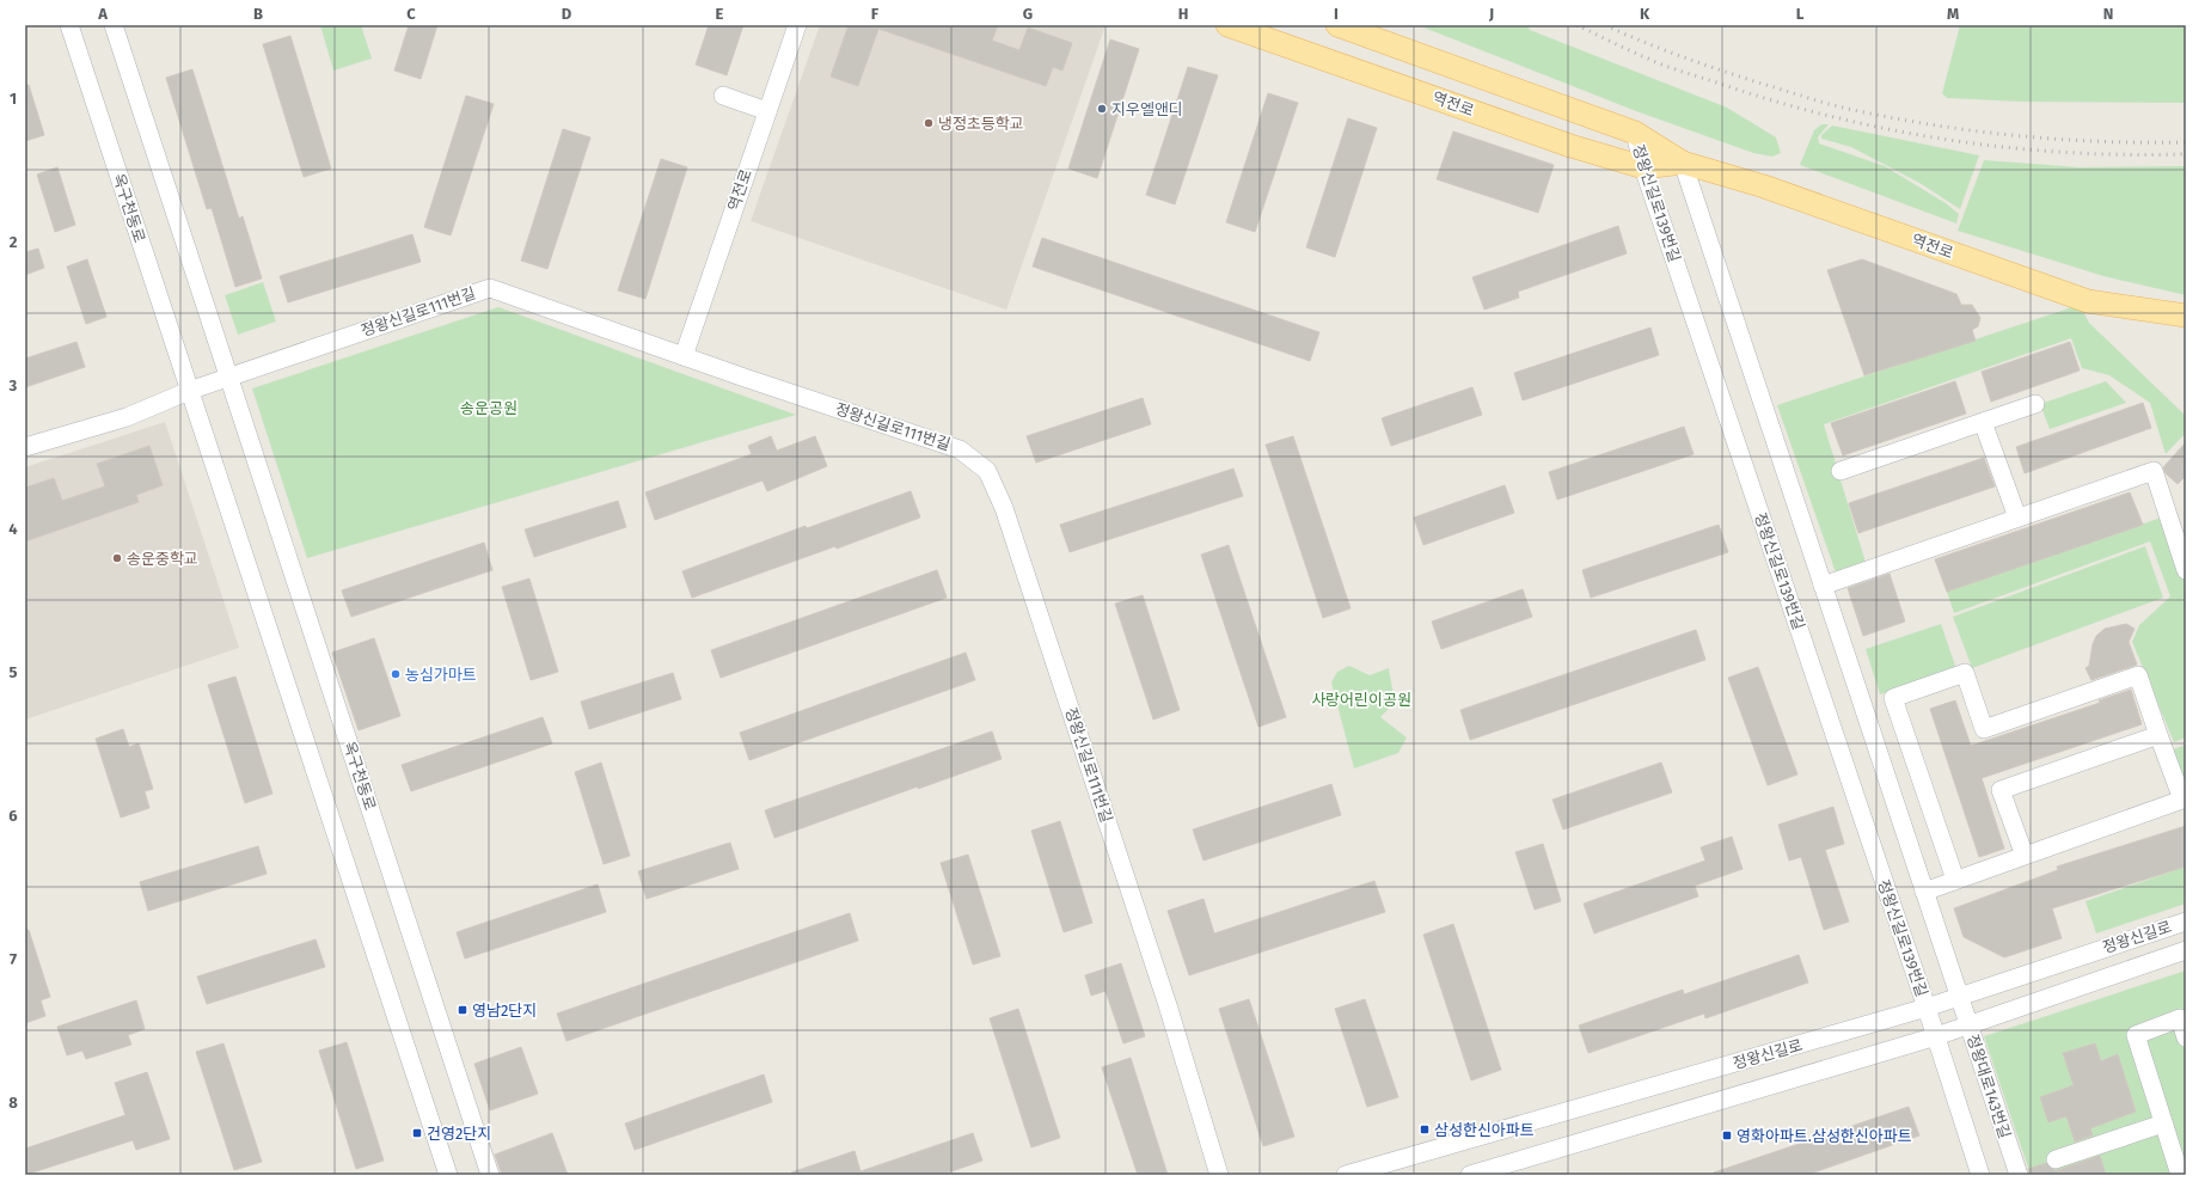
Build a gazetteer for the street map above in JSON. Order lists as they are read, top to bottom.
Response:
{
  "streets": {
    "main road": ["역전로"],
    "street": [
      "정왕신길로139번길",
      "옥구천동로",
      "정왕신길로111번길",
      "정왕신길로",
      "정왕대로143번길"
    ]
  },
  "crossings": [
    ["역전로", "정왕신길로139번길"],
    ["역전로", "정왕신길로111번길"],
    ["정왕신길로139번길", "정왕신길로"],
    ["옥구천동로", "정왕신길로111번길"],
    ["정왕신길로", "정왕대로143번길"]
  ],
  "parks": ["송운공원", "사랑어린이공원"],
  "places": {
    "other": [
      "지우엘앤디",
      "냉정초등학교",
      "송운중학교",
      "농심가마트"
    ],
    "transit": [
      "영남2단지",
      "삼성한신아파트",
      "건영2단지",
      "영화아파트.삼성한신아파트"
    ]
  },
  "grid": {
    "columns": [
      "A",
      "B",
      "C",
      "D",
      "E",
      "F",
      "G",
      "H",
      "I",
      "J",
      "K",
      "L",
      "M",
      "N"
    ],
    "rows": [
      "1",
      "2",
      "3",
      "4",
      "5",
      "6",
      "7",
      "8"
    ]
  }
}
